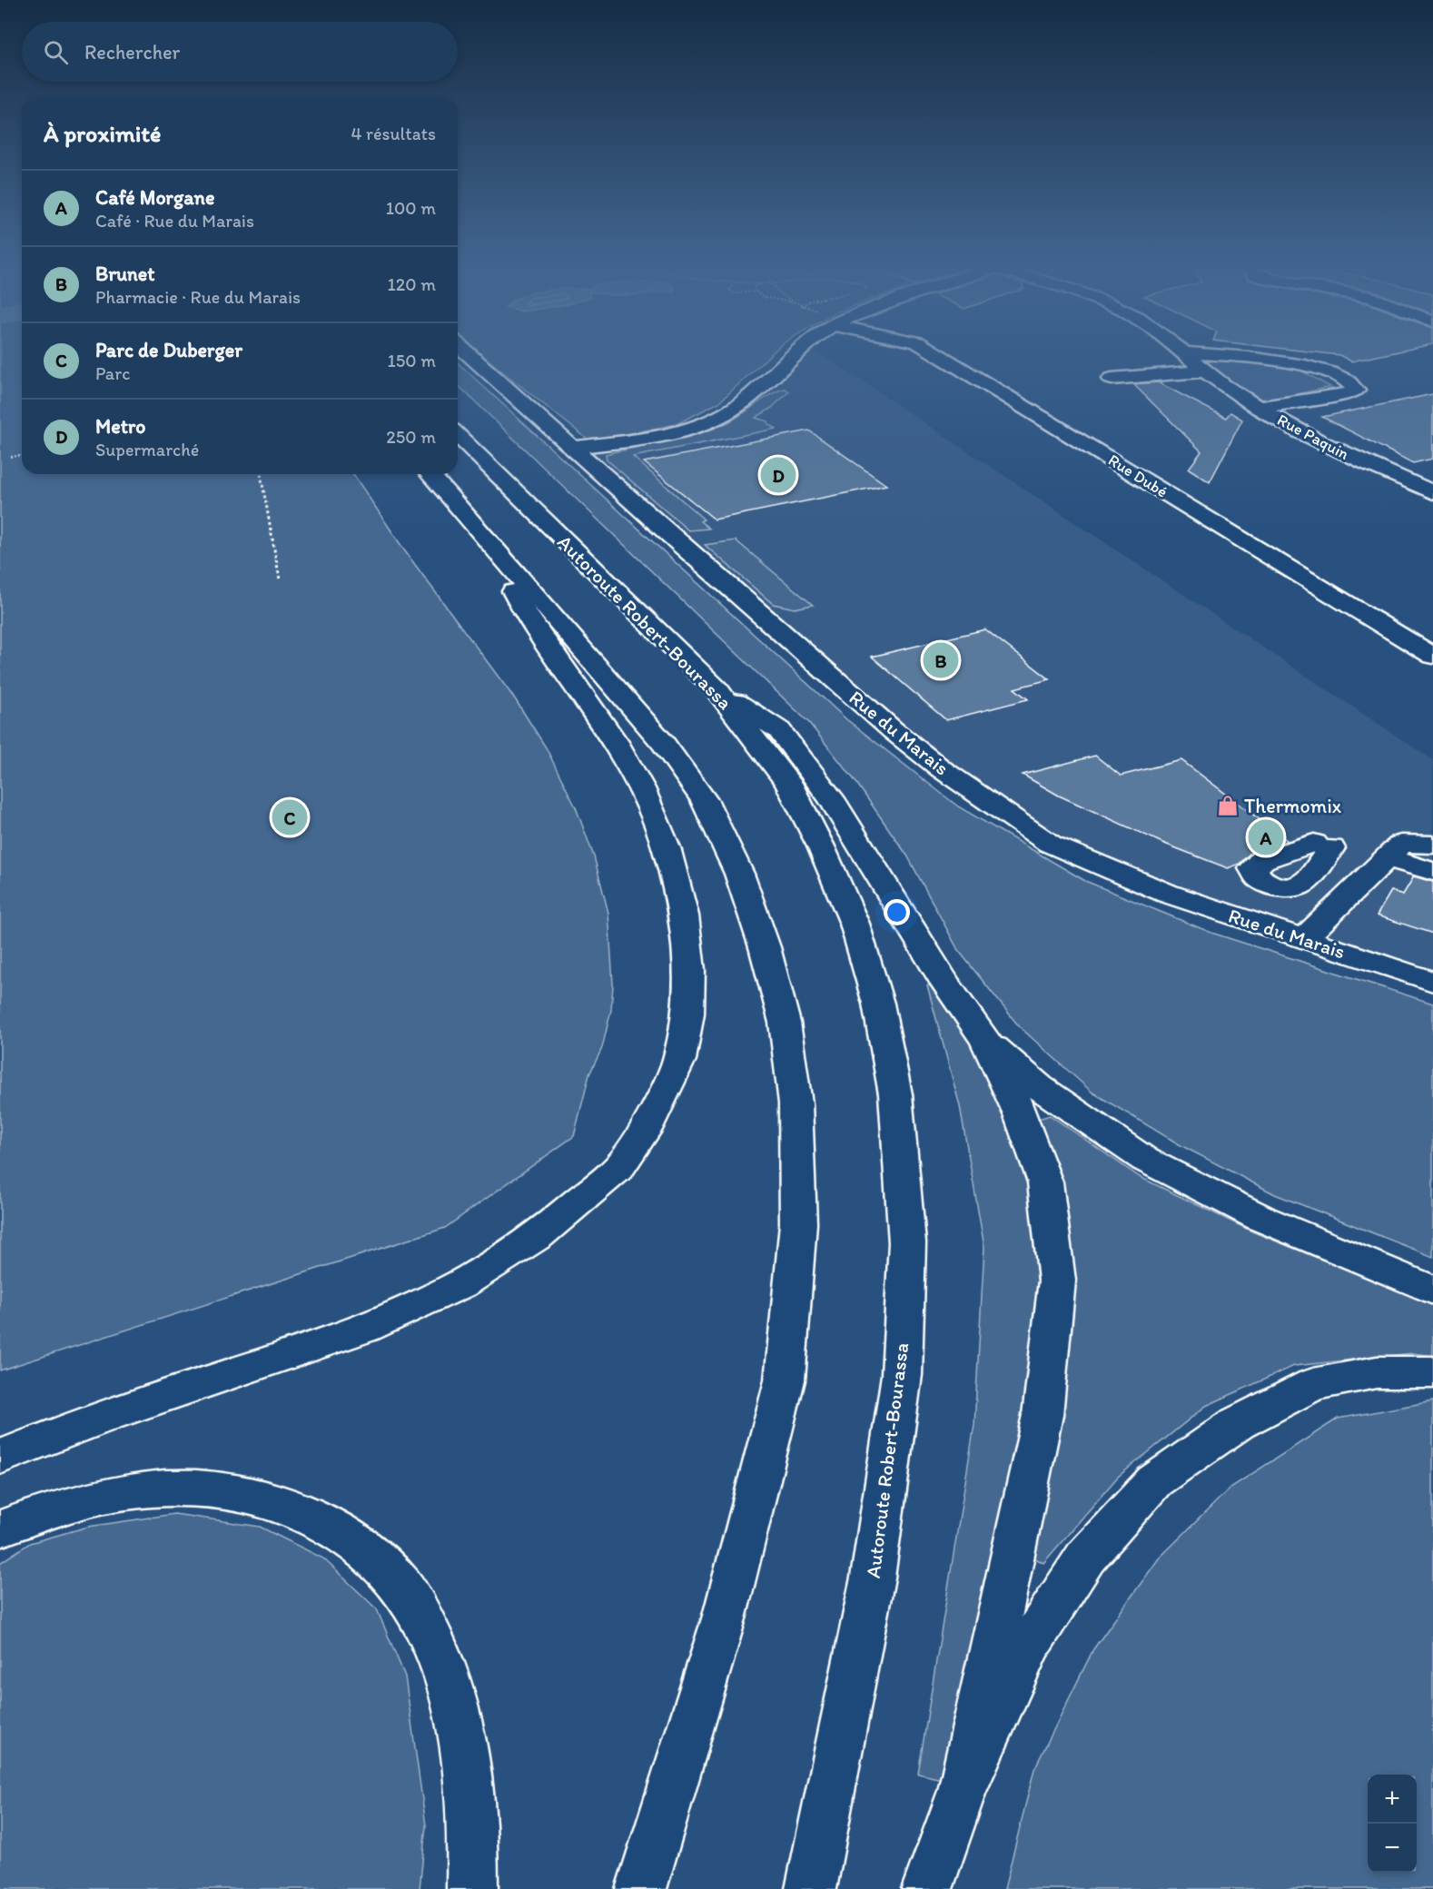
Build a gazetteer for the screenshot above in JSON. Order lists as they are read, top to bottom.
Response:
{
  "streets": {
    "main road": [
      "Rue Paquin",
      "Rue Dubé",
      "Autoroute Robert-Bourassa",
      "Rue du Marais"
    ]
  },
  "places": {
    "shop": ["Thermomix"]
  },
  "page": {
    "search": "Rechercher",
    "heading": ["À proximité", "4 résultats"],
    "list": [
      {
        "mark": "A",
        "name": "Café Morgane",
        "note": "Café · Rue du Marais",
        "value": "100 m"
      },
      {
        "mark": "B",
        "name": "Brunet",
        "note": "Pharmacie · Rue du Marais",
        "value": "120 m"
      },
      {
        "mark": "C",
        "name": "Parc de Duberger",
        "note": "Parc",
        "value": "150 m"
      },
      {
        "mark": "D",
        "name": "Metro",
        "note": "Supermarché",
        "value": "250 m"
      }
    ],
    "pins": [
      "D",
      "B",
      "C",
      "A"
    ],
    "map_buttons": ["+", "−"]
  }
}
